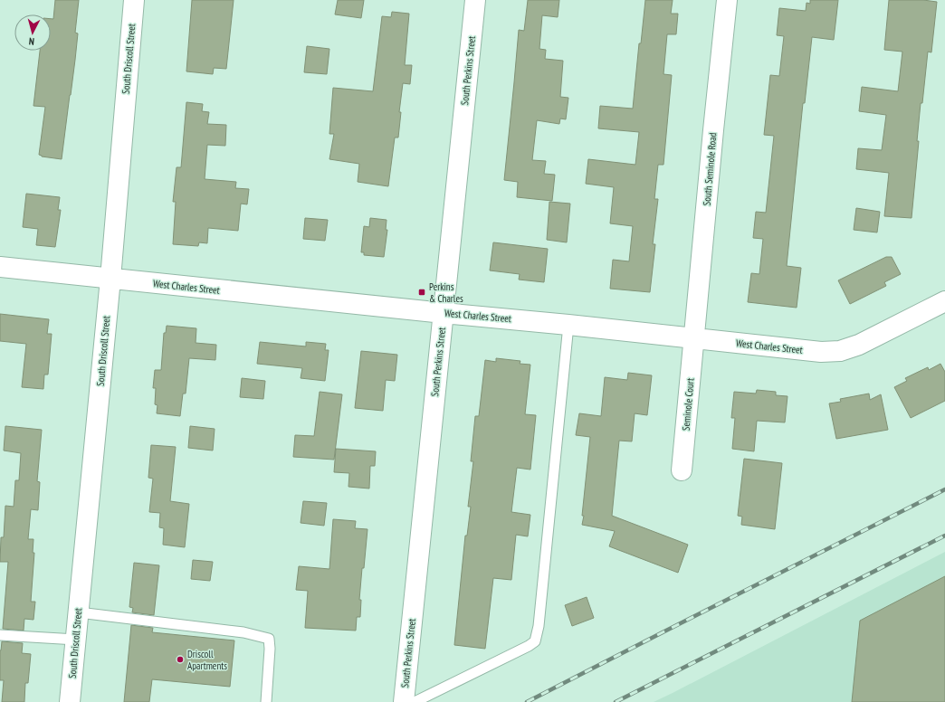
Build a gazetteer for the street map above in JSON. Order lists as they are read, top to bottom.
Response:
{
  "streets": {
    "street": [
      "South Driscoll Street",
      "South Perkins Street",
      "South Seminole Road",
      "West Charles Street",
      "Seminole Court"
    ]
  },
  "crossings": [
    ["South Driscoll Street", "West Charles Street"],
    ["South Perkins Street", "West Charles Street"],
    ["South Seminole Road", "West Charles Street"],
    ["South Seminole Road", "Seminole Court"],
    ["West Charles Street", "Seminole Court"]
  ],
  "places": {
    "transit": ["Perkins & Charles"],
    "other": ["Driscoll Apartments"]
  },
  "north": "bottom"
}
